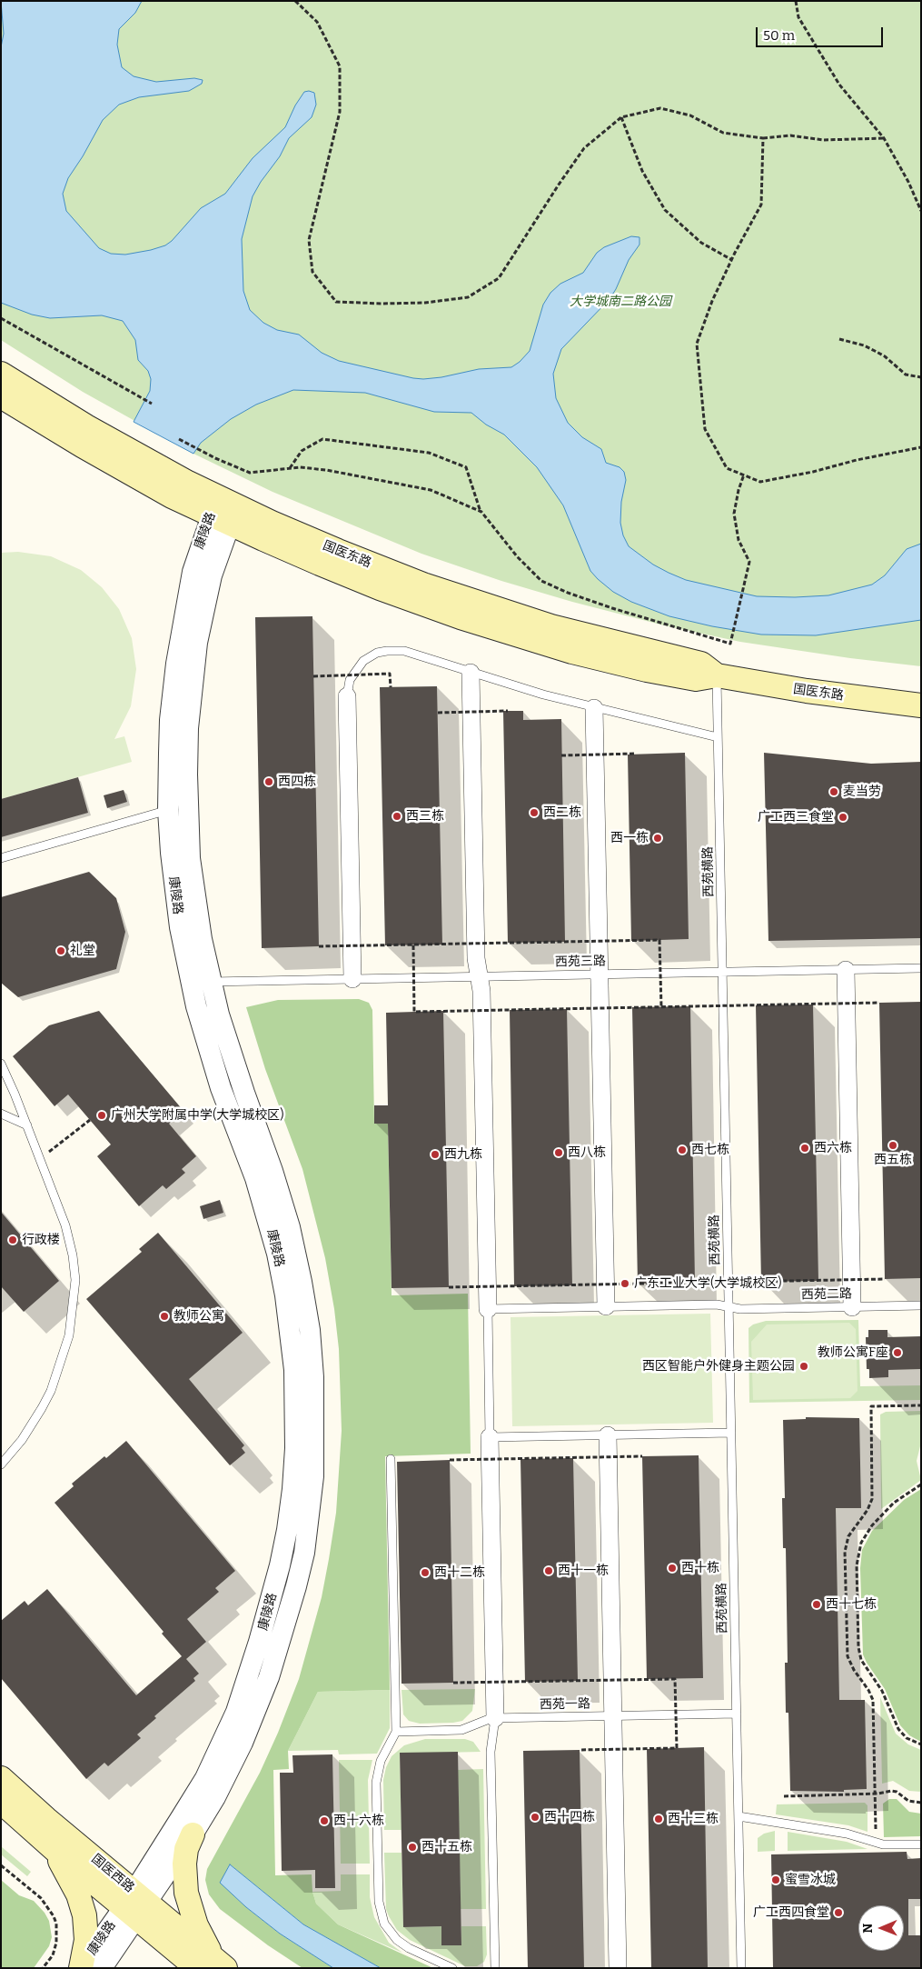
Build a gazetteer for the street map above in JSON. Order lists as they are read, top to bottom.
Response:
{
  "streets": {
    "main road": ["国医东路", "国医西路"],
    "street": ["康陵路"],
    "lane": [
      "西苑横路",
      "西苑三路",
      "西苑二路",
      "西苑一路"
    ]
  },
  "crossings": [
    ["康陵路", "国医东路"],
    ["康陵路", "西苑三路"],
    ["康陵路", "国医西路"],
    ["国医东路", "西苑横路"],
    ["西苑横路", "西苑三路"],
    ["西苑横路", "西苑二路"],
    ["西苑横路", "西苑一路"]
  ],
  "parks": ["大学城南二路公园"],
  "places": [
    "西四栋",
    "麦当劳",
    "西二栋",
    "西三栋",
    "广工西三食堂",
    "西一栋",
    "礼堂",
    "广州大学附属中学(大学城校区)",
    "西五栋",
    "西六栋",
    "西七栋",
    "西八栋",
    "西九栋",
    "行政楼",
    "广东工业大学(大学城校区)",
    "教师公寓",
    "教师公寓F座",
    "西区智能户外健身主题公园",
    "西十栋",
    "西十一栋",
    "西十二栋",
    "西十七栋",
    "西十四栋",
    "西十三栋",
    "西十六栋",
    "西十五栋",
    "蜜雪冰城",
    "广工西四食堂"
  ],
  "scale_bar": "50 m",
  "north": "left"
}
